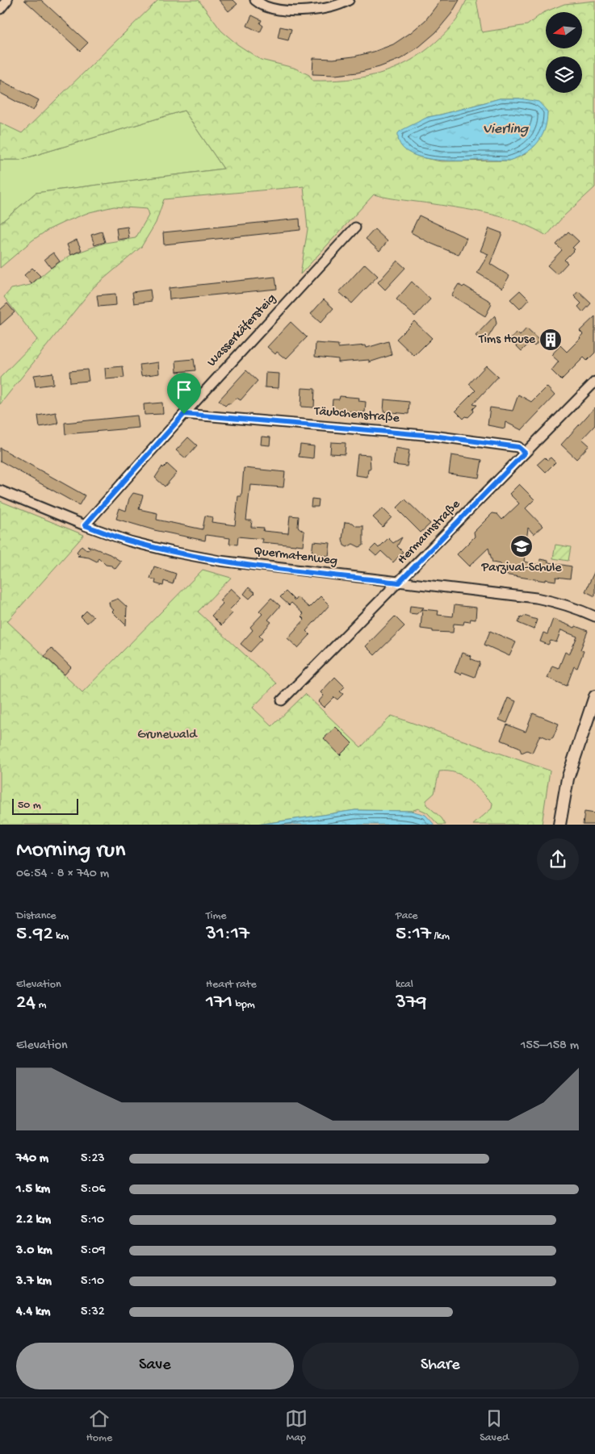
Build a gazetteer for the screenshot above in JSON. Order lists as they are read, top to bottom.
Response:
{
  "streets": {
    "street": [
      "Wasserkäfersteig",
      "Täubchenstraße",
      "Hermannstraße",
      "Quermatenweg"
    ]
  },
  "crossings": [
    ["Wasserkäfersteig", "Täubchenstraße"],
    ["Wasserkäfersteig", "Quermatenweg"],
    ["Täubchenstraße", "Hermannstraße"],
    ["Hermannstraße", "Quermatenweg"]
  ],
  "water": ["Vierling"],
  "parks": ["Grunewald"],
  "places": {
    "building": ["Tims House"],
    "school or university": ["Parzival-Schule"]
  },
  "scale_bar": "50 m",
  "north": "left",
  "page": {
    "scale": "50 m",
    "heading": ["Morning run", "06:54 · 8 × 740 m"],
    "stats": [
      ["Distance", "5.92 km"],
      ["Time", "31:17"],
      ["Pace", "5:17 /km"],
      ["Elevation", "24 m"],
      ["Heart rate", "171 bpm"],
      ["kcal", "379"]
    ],
    "chart": ["Elevation", "155–158 m"],
    "list": [
      {
        "name": "740 m",
        "note": "5:23"
      },
      {
        "name": "1.5 km",
        "note": "5:06"
      },
      {
        "name": "2.2 km",
        "note": "5:10"
      },
      {
        "name": "3.0 km",
        "note": "5:09"
      },
      {
        "name": "3.7 km",
        "note": "5:10"
      },
      {
        "name": "4.4 km",
        "note": "5:32"
      }
    ],
    "buttons": ["Save", "Share"],
    "tabs": ["Home", "Map", "Saved"]
  }
}
